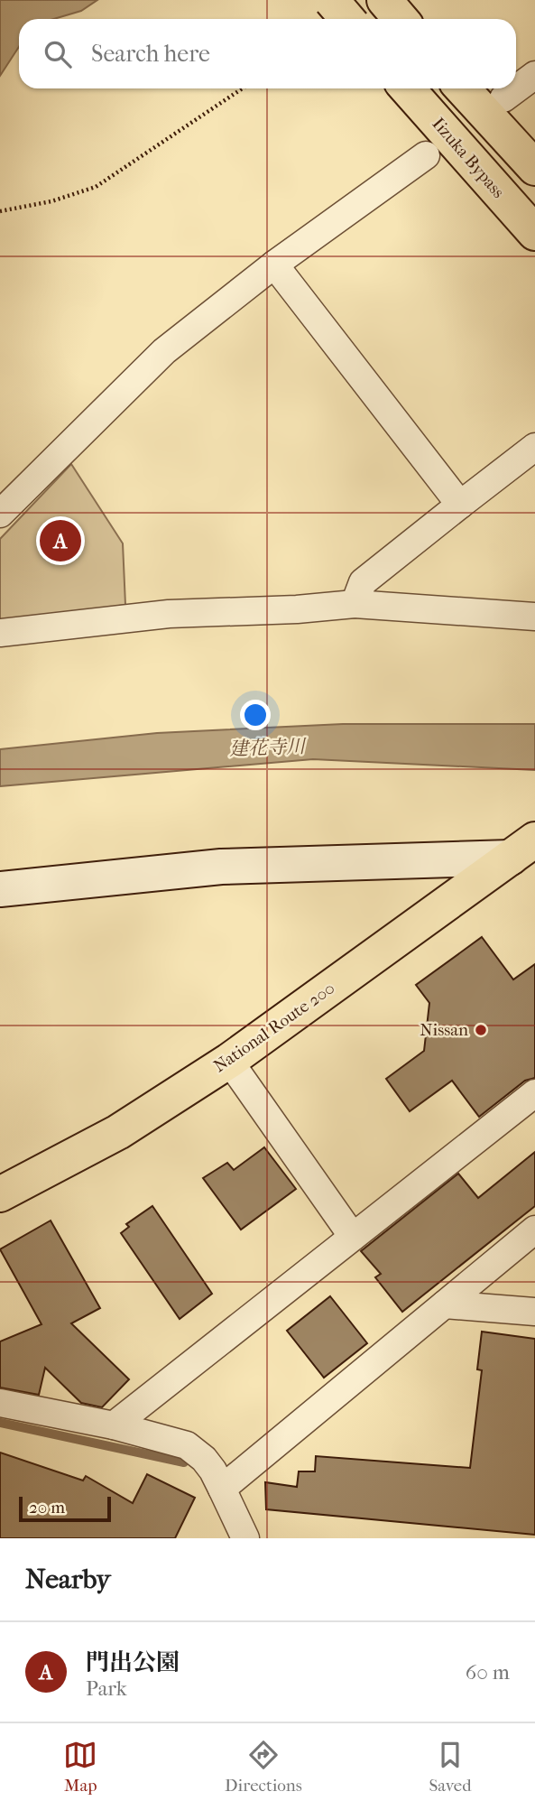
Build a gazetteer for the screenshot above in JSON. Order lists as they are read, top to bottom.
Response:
{
  "streets": {
    "highway": ["Iizuka Bypass", "National Route 200"]
  },
  "water": ["建花寺川"],
  "places": ["Nissan"],
  "scale_bar": "20 m",
  "page": {
    "search": "Search here",
    "pins": "A",
    "scale": "20 m",
    "heading": "Nearby",
    "list": [
      {
        "mark": "A",
        "name": "門出公園",
        "note": "Park",
        "value": "60 m"
      }
    ],
    "nav": ["Map", "Directions", "Saved"]
  }
}
